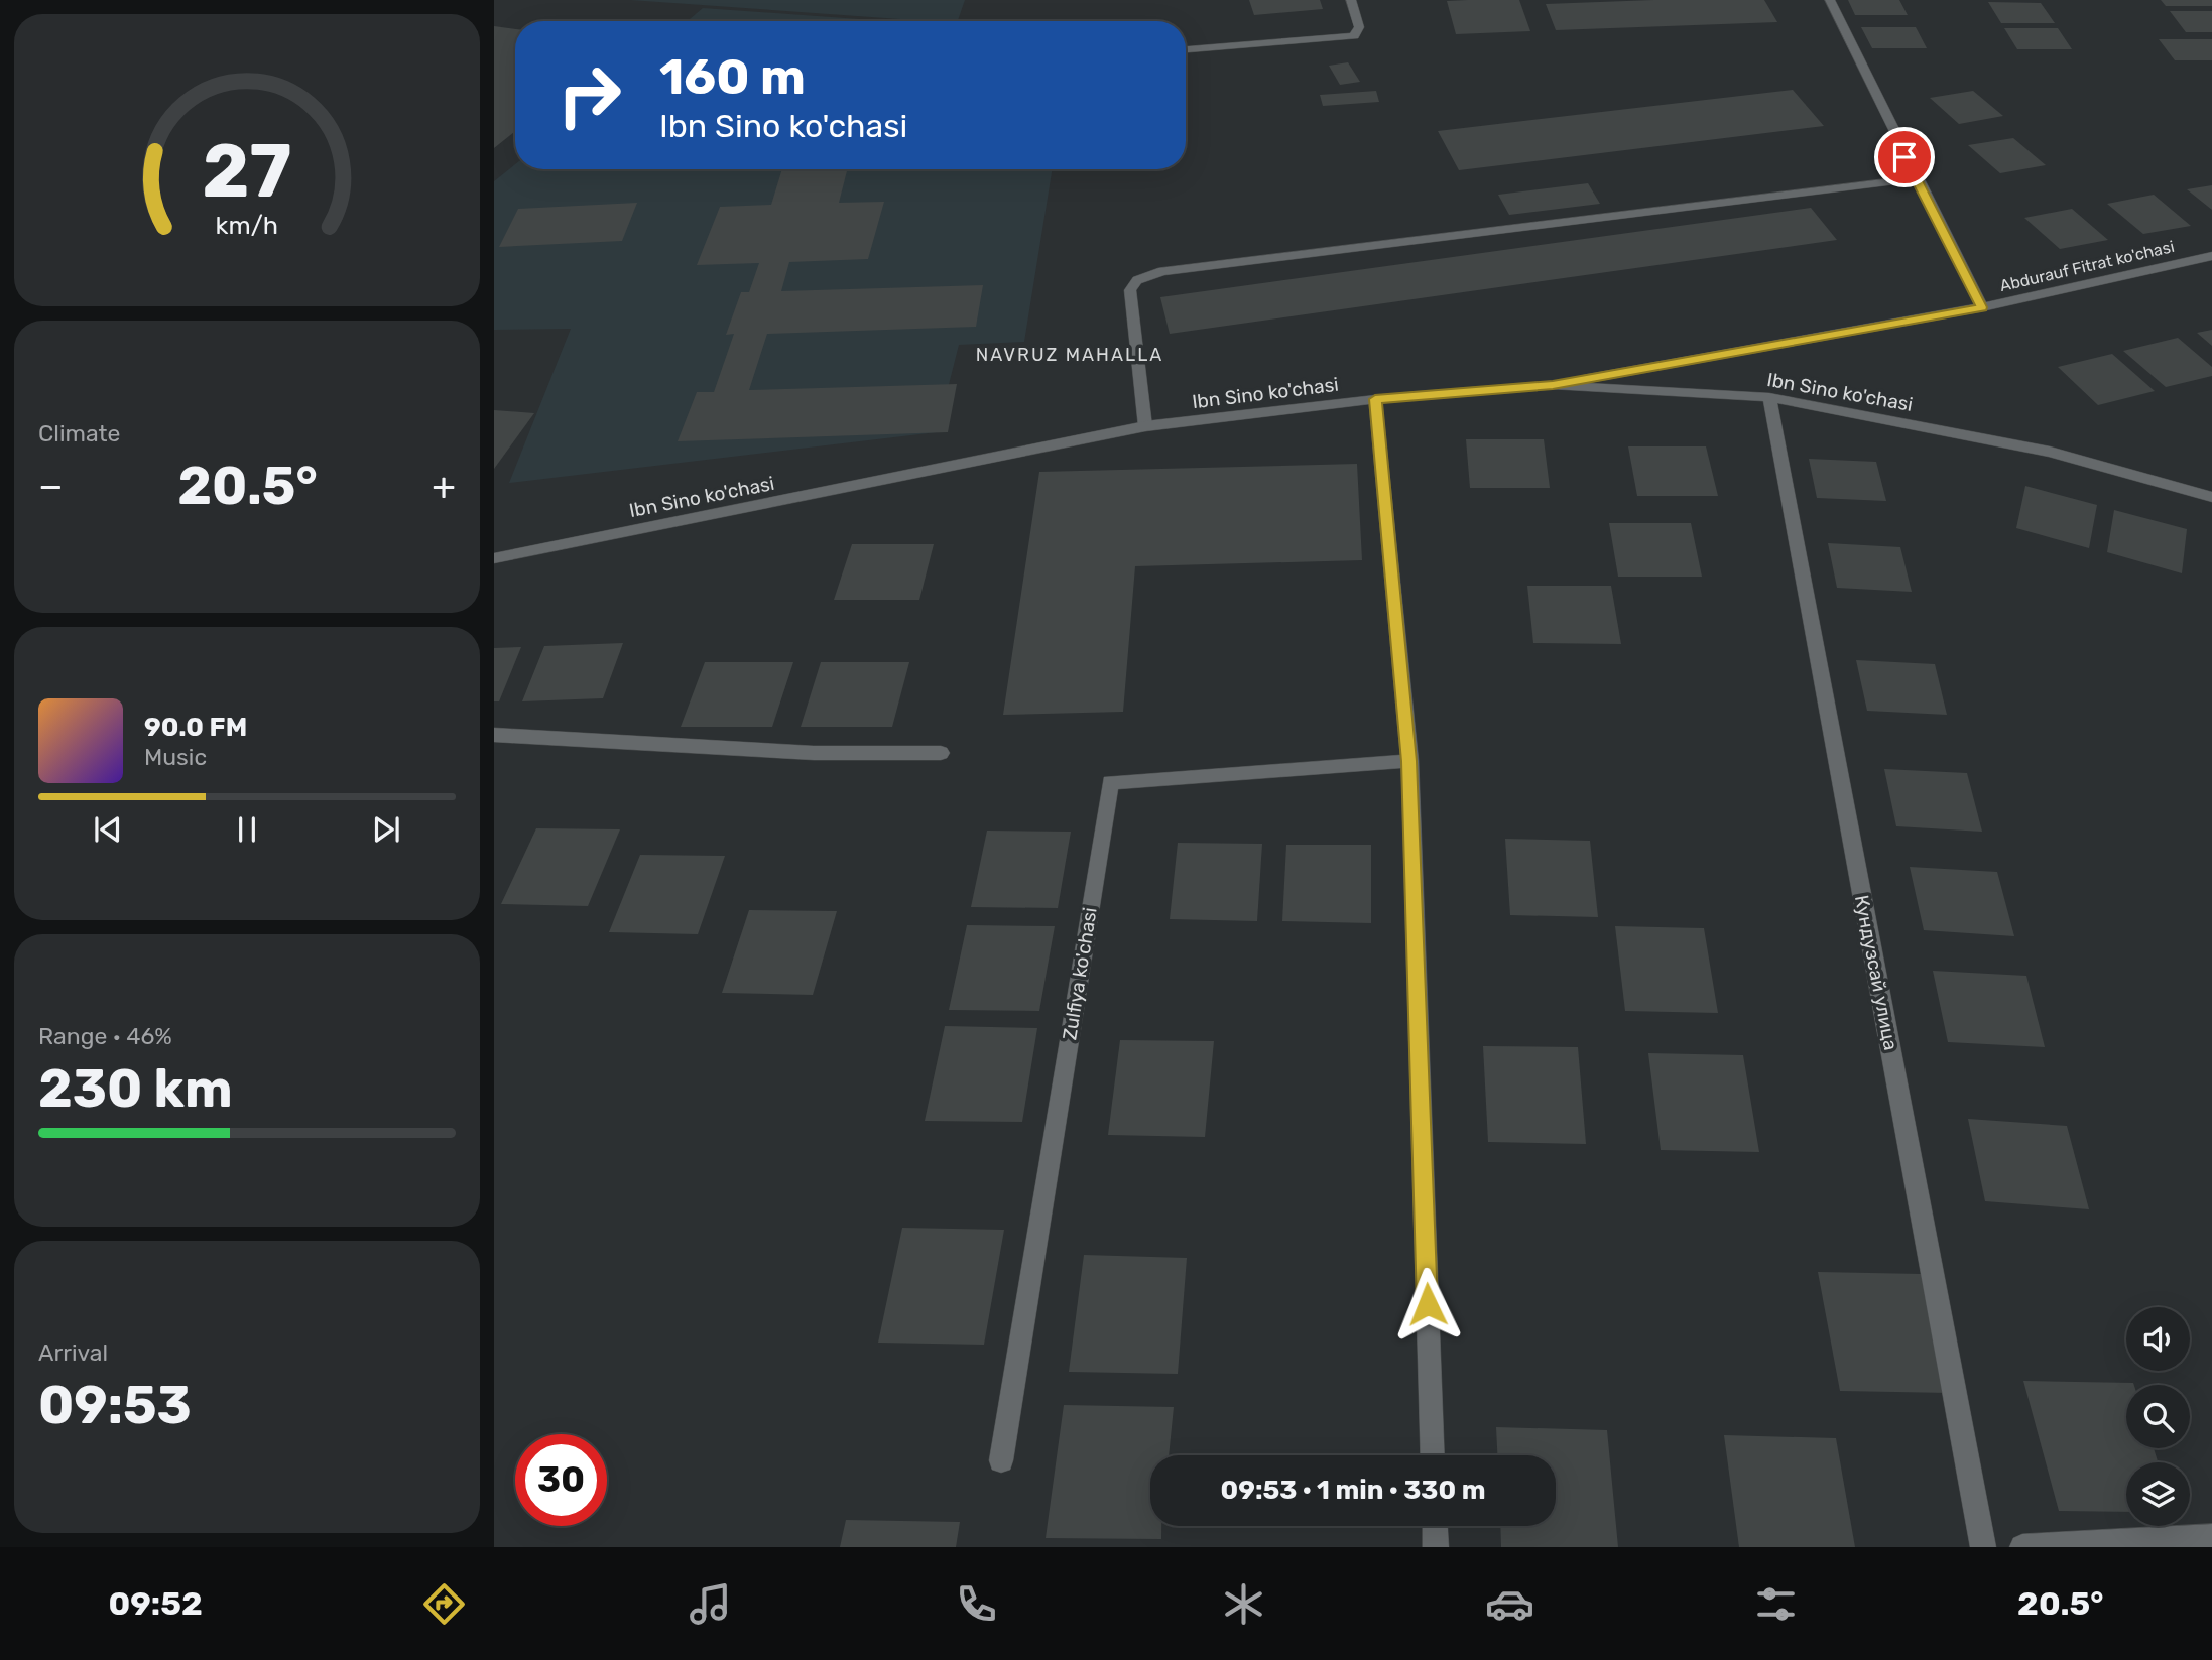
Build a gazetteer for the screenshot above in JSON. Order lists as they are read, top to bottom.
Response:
{
  "streets": {
    "street": [
      "Abdurauf Fitrat ko'chasi",
      "Ibn Sino ko'chasi",
      "Кундузсай улица",
      "Zulfiya ko'chasi"
    ]
  },
  "crossings": [
    ["Abdurauf Fitrat ko'chasi", "Ibn Sino ko'chasi"],
    ["Ibn Sino ko'chasi", "Кундузсай улица"]
  ],
  "districts": ["NAVRUZ MAHALLA"],
  "page": {
    "turn": ["160 m", "Ibn Sino ko'chasi"],
    "tile": [
      "Climate",
      ["Range · 46%", "230 km"],
      ["Arrival", "09:53"]
    ],
    "heat": ["−", "20.5°", "+"],
    "song": ["90.0 FM", "Music"],
    "limit": "30",
    "trip": "09:53 · 1 min · 330 m",
    "tabs": ["09:52", "20.5°"],
    "gauge": ["27", "km/h"]
  }
}
